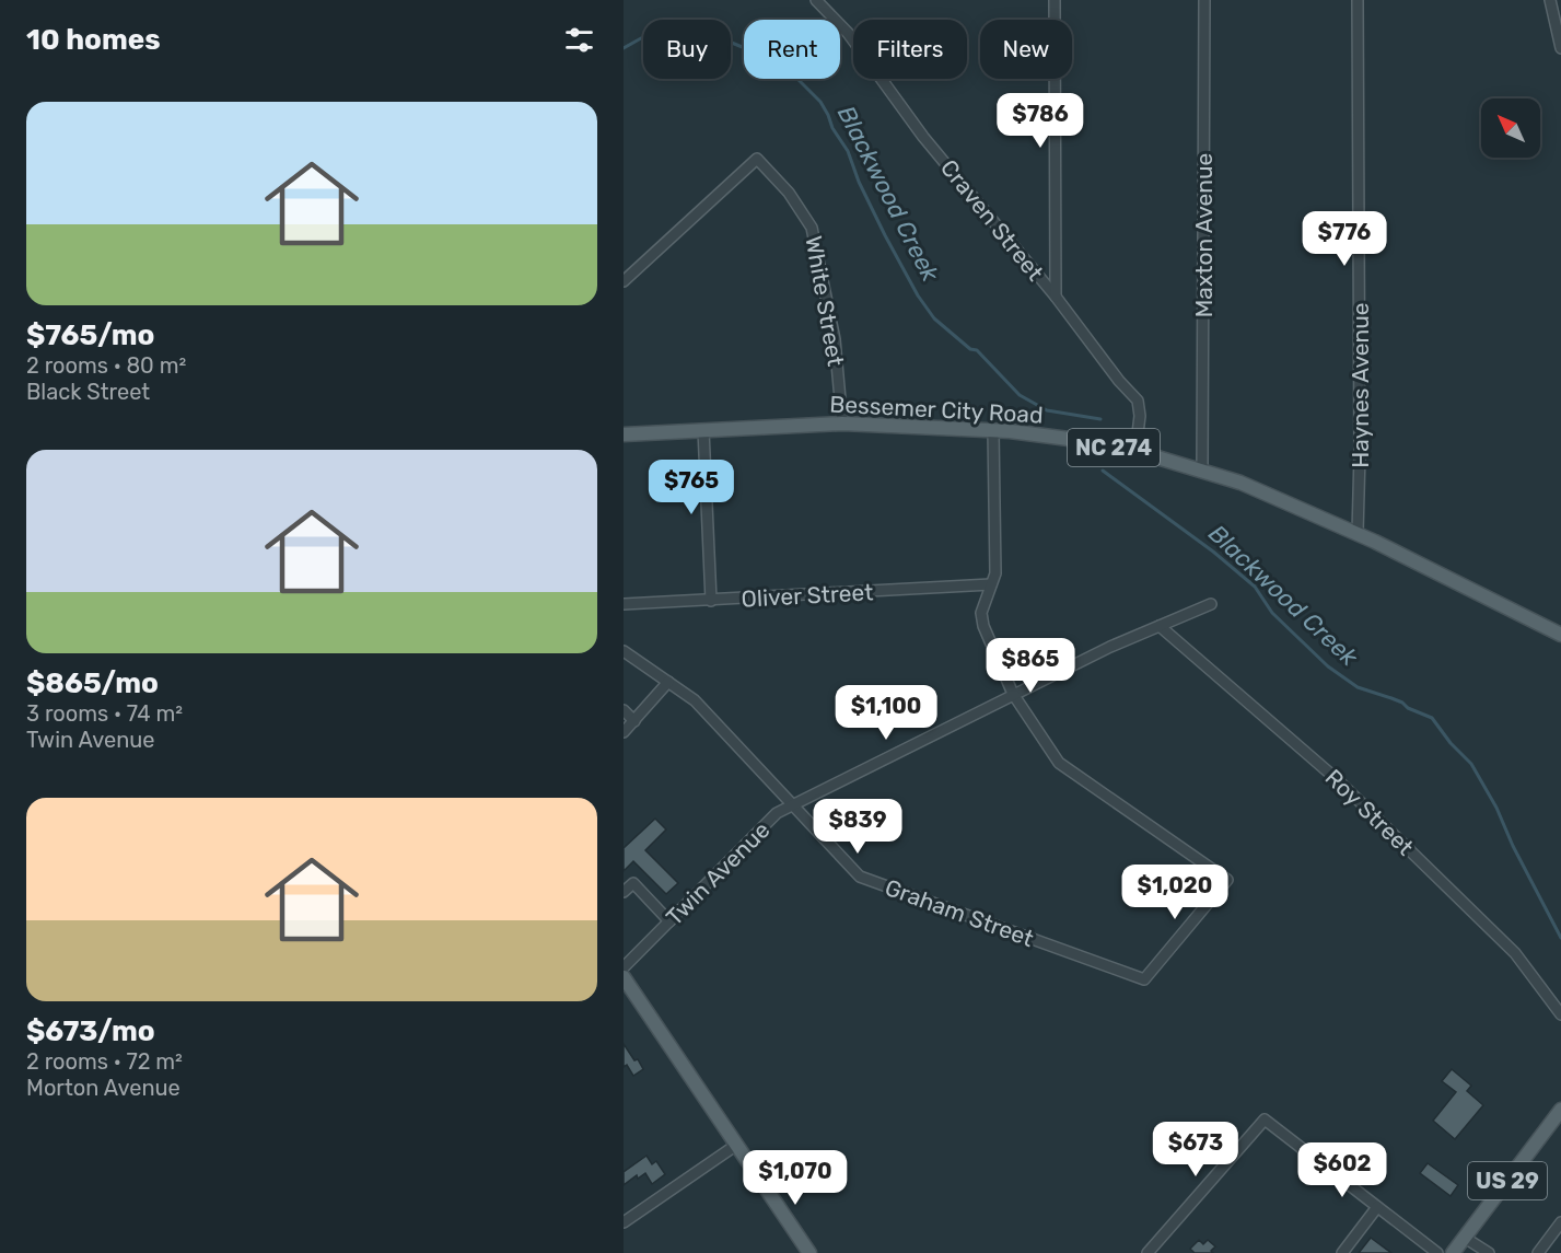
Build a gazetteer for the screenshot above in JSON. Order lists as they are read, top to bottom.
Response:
{
  "streets": {
    "main road": ["Bessemer City Road", "NC 274", "US 29"],
    "street": [
      "Craven Street",
      "Maxton Avenue",
      "White Street",
      "Haynes Avenue",
      "Oliver Street",
      "Roy Street",
      "Twin Avenue",
      "Graham Street"
    ]
  },
  "crossings": [
    ["Craven Street", "Bessemer City Road"],
    ["Maxton Avenue", "Bessemer City Road"],
    ["White Street", "Bessemer City Road"],
    ["Haynes Avenue", "Bessemer City Road"],
    ["Roy Street", "Twin Avenue"],
    ["Twin Avenue", "Graham Street"]
  ],
  "water": ["Blackwood Creek"],
  "north": "top left",
  "page": {
    "heading": "10 homes",
    "chip": [
      "Buy",
      "Rent",
      "Filters",
      "New"
    ],
    "list": [
      {
        "name": "$765/mo",
        "note": "2 rooms · 80 m² · Black Street"
      },
      {
        "name": "$865/mo",
        "note": "3 rooms · 74 m² · Twin Avenue"
      },
      {
        "name": "$673/mo",
        "note": "2 rooms · 72 m² · Morton Avenue"
      }
    ],
    "price": [
      "$786",
      "$776",
      "$765",
      "$865",
      "$1,100",
      "$839",
      "$1,020",
      "$673",
      "$602",
      "$1,070"
    ]
  }
}
